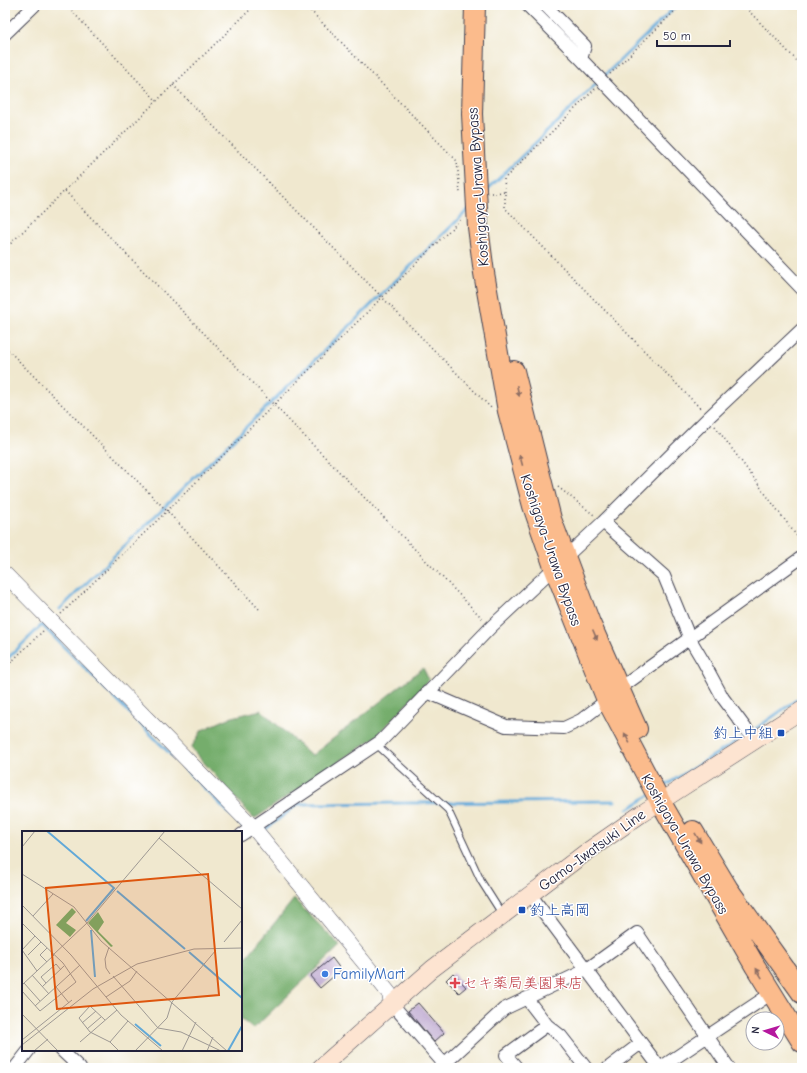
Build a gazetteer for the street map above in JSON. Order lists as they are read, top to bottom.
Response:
{
  "streets": {
    "highway": ["Koshigaya-Urawa Bypass"],
    "main road": ["Gamo-Iwatsuki Line"]
  },
  "crossings": [
    ["Koshigaya-Urawa Bypass", "Gamo-Iwatsuki Line"]
  ],
  "places": {
    "transit": ["釣上中組", "釣上高岡"],
    "other": ["FamilyMart"],
    "health": ["セキ薬局美園東店"]
  },
  "scale_bar": "50 m",
  "north": "left"
}
